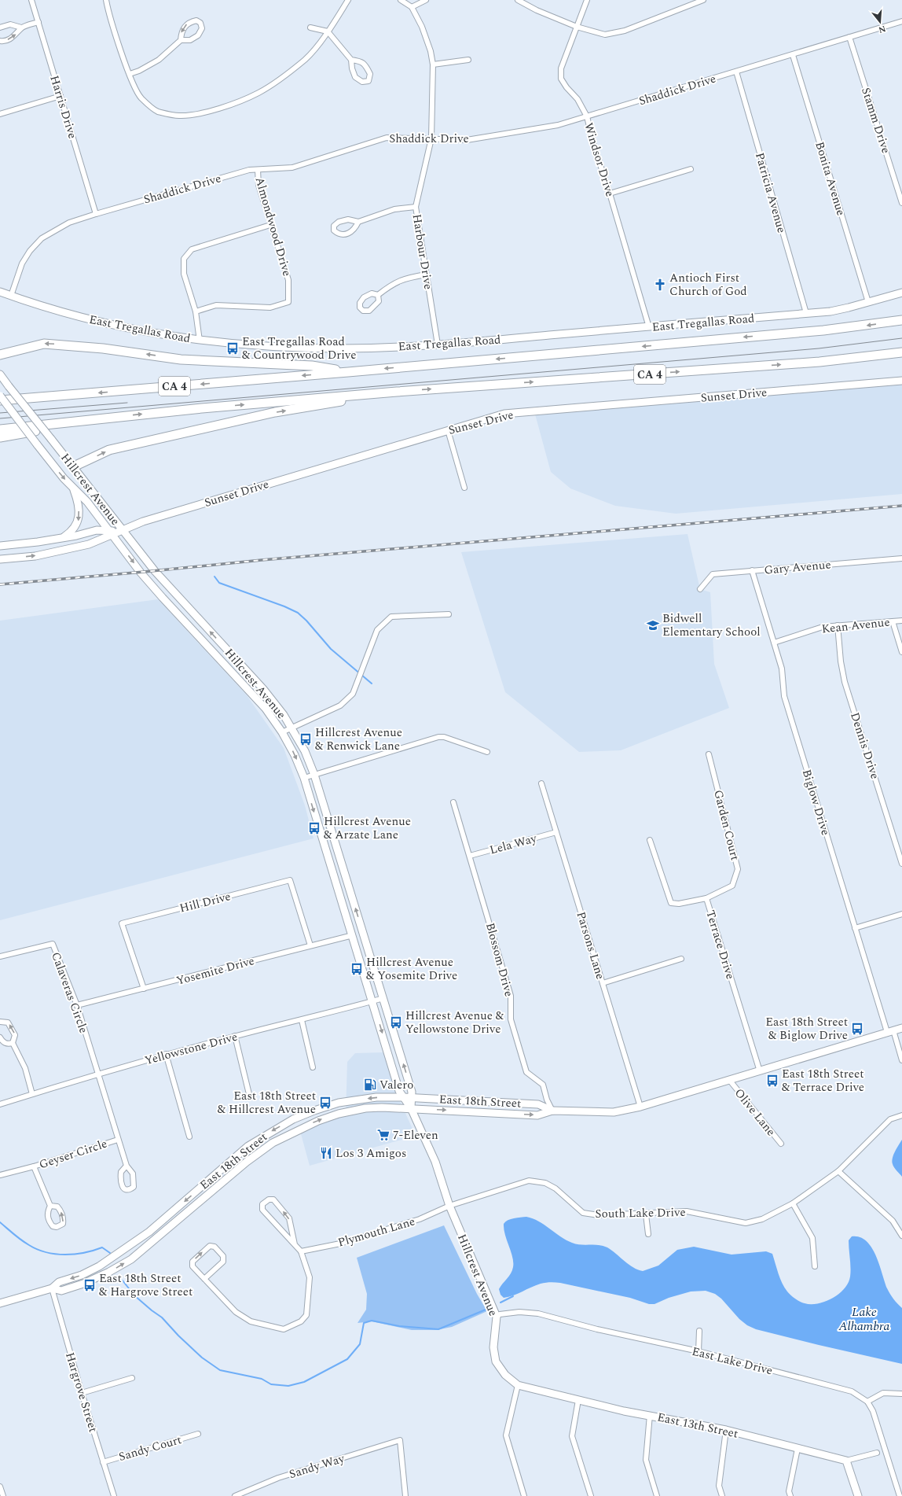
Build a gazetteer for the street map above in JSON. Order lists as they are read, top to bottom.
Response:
{
  "streets": {
    "highway": ["CA 4"],
    "main road": [
      "East Tregallas Road",
      "Sunset Drive",
      "Hillcrest Avenue",
      "East 18th Street",
      "East 13th Street"
    ],
    "street": [
      "Shaddick Drive",
      "Harris Drive",
      "Stamm Drive",
      "Windsor Drive",
      "Bonita Avenue",
      "Patricia Avenue",
      "Almondwood Drive",
      "Harbour Drive",
      "Gary Avenue",
      "Kean Avenue",
      "Dennis Drive",
      "Biglow Drive",
      "Garden Court",
      "Lela Way",
      "Hill Drive",
      "Terrace Drive",
      "Parsons Lane",
      "Blossom Drive",
      "Yosemite Drive",
      "Calaveras Circle",
      "Yellowstone Drive",
      "Olive Lane",
      "Geyser Circle",
      "South Lake Drive",
      "Plymouth Lane",
      "East Lake Drive",
      "Hargrove Street",
      "Sandy Court",
      "Sandy Way"
    ]
  },
  "crossings": [
    ["Shaddick Drive", "Harris Drive"],
    ["Shaddick Drive", "Stamm Drive"],
    ["Shaddick Drive", "Windsor Drive"],
    ["Shaddick Drive", "Bonita Avenue"],
    ["Shaddick Drive", "Patricia Avenue"],
    ["Shaddick Drive", "Almondwood Drive"],
    ["Shaddick Drive", "Harbour Drive"],
    ["Shaddick Drive", "East Tregallas Road"],
    ["Windsor Drive", "East Tregallas Road"],
    ["Bonita Avenue", "East Tregallas Road"],
    ["Patricia Avenue", "East Tregallas Road"],
    ["Harbour Drive", "East Tregallas Road"],
    ["Sunset Drive", "Hillcrest Avenue"],
    ["Hillcrest Avenue", "Yosemite Drive"],
    ["Hillcrest Avenue", "Yellowstone Drive"],
    ["Hillcrest Avenue", "East 18th Street"],
    ["Hillcrest Avenue", "South Lake Drive"],
    ["Hillcrest Avenue", "Plymouth Lane"],
    ["Hillcrest Avenue", "East Lake Drive"],
    ["Hillcrest Avenue", "East 13th Street"],
    ["Gary Avenue", "Biglow Drive"],
    ["Kean Avenue", "Dennis Drive"],
    ["Kean Avenue", "Biglow Drive"],
    ["Biglow Drive", "East 18th Street"],
    ["Garden Court", "Terrace Drive"],
    ["Lela Way", "Parsons Lane"],
    ["Lela Way", "Blossom Drive"],
    ["Hill Drive", "Yosemite Drive"],
    ["Terrace Drive", "East 18th Street"],
    ["Parsons Lane", "East 18th Street"],
    ["Blossom Drive", "East 18th Street"],
    ["Yosemite Drive", "Calaveras Circle"],
    ["Calaveras Circle", "Yellowstone Drive"],
    ["Calaveras Circle", "Geyser Circle"],
    ["Yellowstone Drive", "Geyser Circle"],
    ["East 18th Street", "Olive Lane"],
    ["East 18th Street", "Hargrove Street"],
    ["South Lake Drive", "Plymouth Lane"],
    ["Hargrove Street", "Sandy Court"]
  ],
  "water": ["Lake Alhambra"],
  "places": {
    "church": ["Antioch First Church of God"],
    "bus stop": [
      "East Tregallas Road & Countrywood Drive",
      "Hillcrest Avenue & Renwick Lane",
      "Hillcrest Avenue & Arzate Lane",
      "Hillcrest Avenue & Yosemite Drive",
      "Hillcrest Avenue & Yellowstone Drive",
      "East 18th Street & Biglow Drive",
      "East 18th Street & Terrace Drive",
      "East 18th Street & Hillcrest Avenue",
      "East 18th Street & Hargrove Street"
    ],
    "school or university": ["Bidwell Elementary School"],
    "fuel station": ["Valero"],
    "supermarket": ["7-Eleven"],
    "restaurant": ["Los 3 Amigos"]
  },
  "north": "bottom"
}
